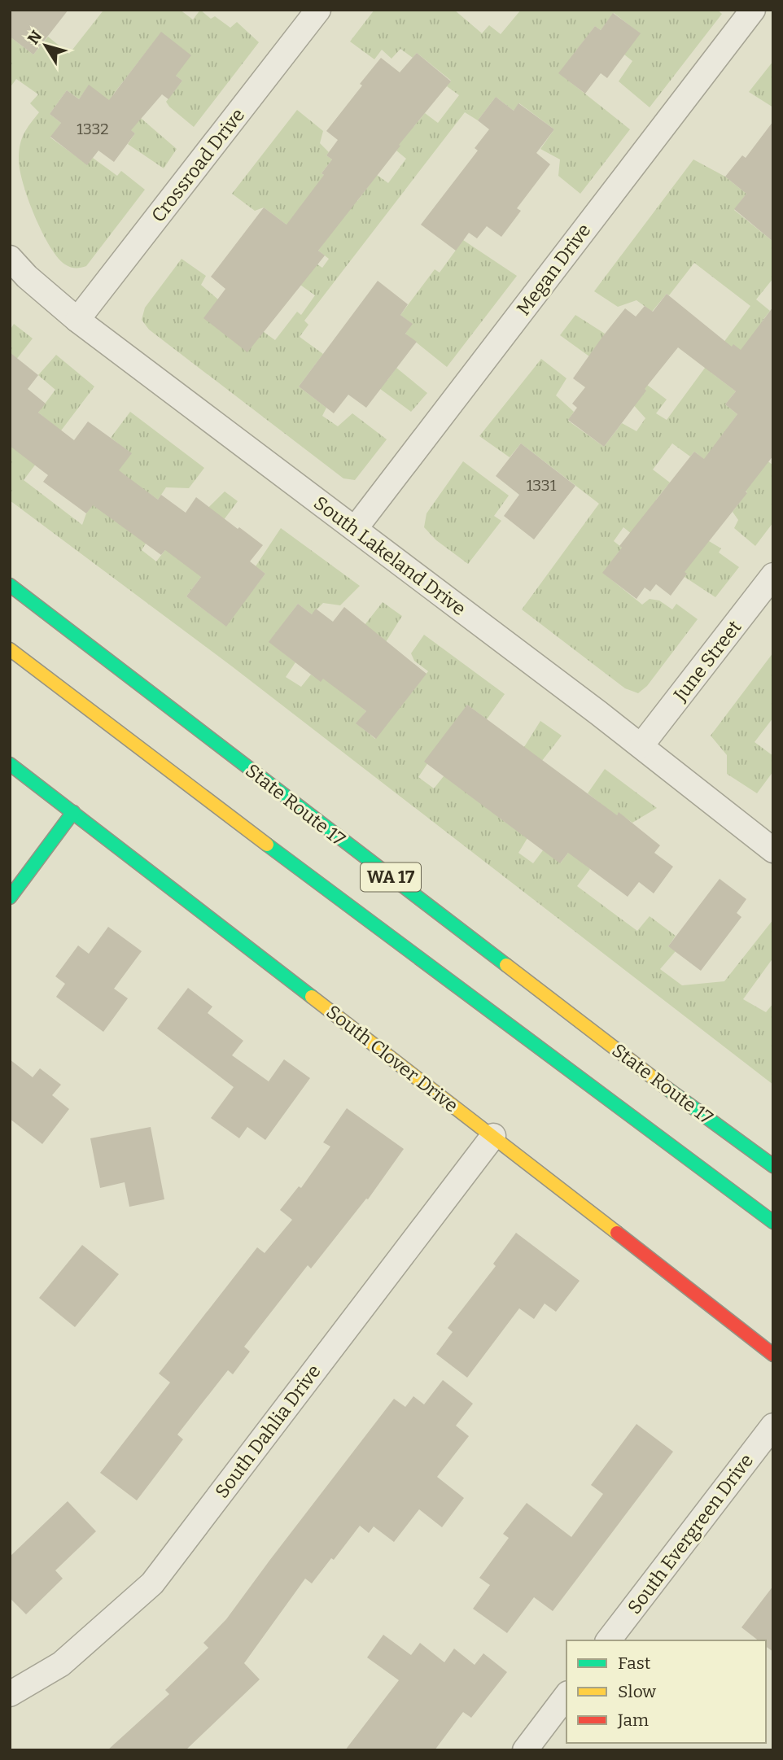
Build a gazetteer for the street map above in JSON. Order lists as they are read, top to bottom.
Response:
{
  "streets": {
    "main road": ["State Route 17", "WA 17", "South Clover Drive"],
    "street": [
      "Crossroad Drive",
      "Megan Drive",
      "South Lakeland Drive",
      "June Street",
      "South Dahlia Drive",
      "South Evergreen Drive"
    ]
  },
  "crossings": [
    ["Crossroad Drive", "South Lakeland Drive"],
    ["Megan Drive", "South Lakeland Drive"],
    ["South Lakeland Drive", "June Street"],
    ["South Clover Drive", "South Dahlia Drive"]
  ],
  "house_numbers": ["1332", "1331"],
  "legend": ["Fast", "Slow", "Jam"],
  "north": "top left"
}
